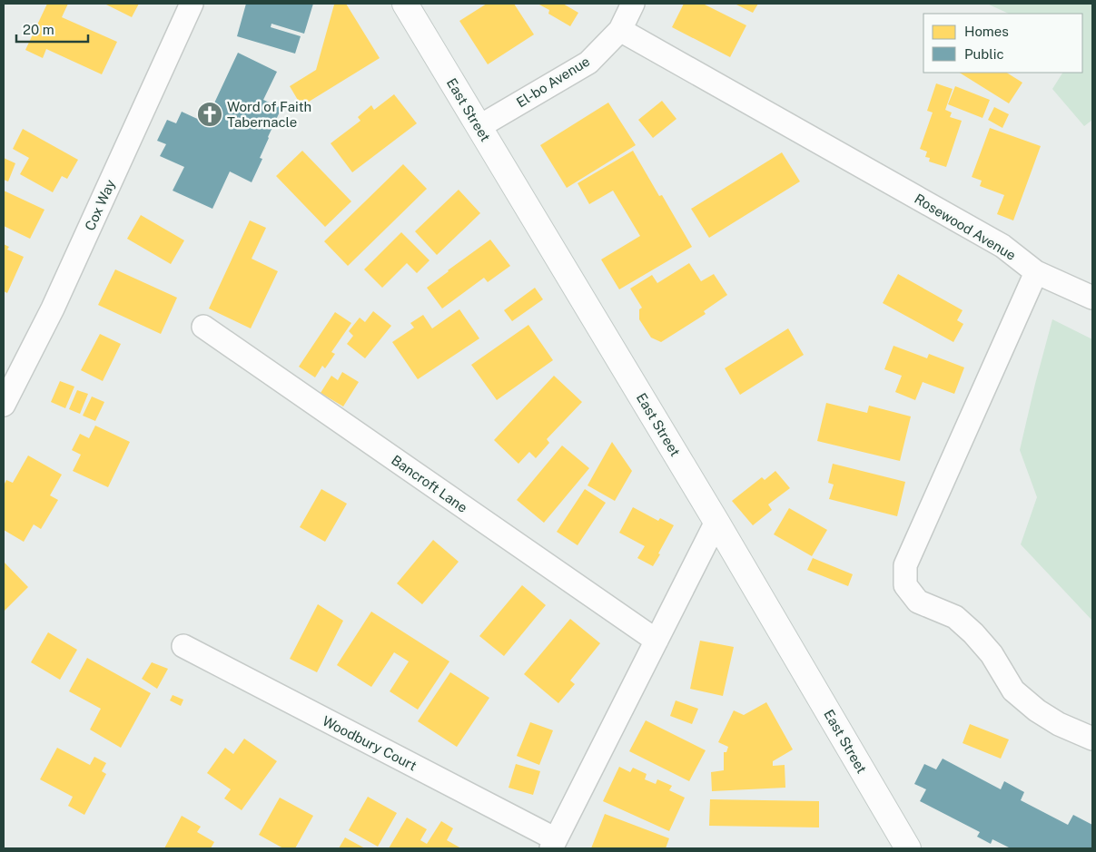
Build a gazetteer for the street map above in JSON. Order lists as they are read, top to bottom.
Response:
{
  "streets": {
    "main road": ["East Street"],
    "street": [
      "El-bo Avenue",
      "Cox Way",
      "Rosewood Avenue",
      "Bancroft Lane",
      "Woodbury Court"
    ]
  },
  "crossings": [
    ["El-bo Avenue", "East Street"],
    ["El-bo Avenue", "Rosewood Avenue"]
  ],
  "places": {
    "church": ["Word of Faith Tabernacle"]
  },
  "legend": ["Homes", "Public"],
  "scale_bar": "20 m"
}
